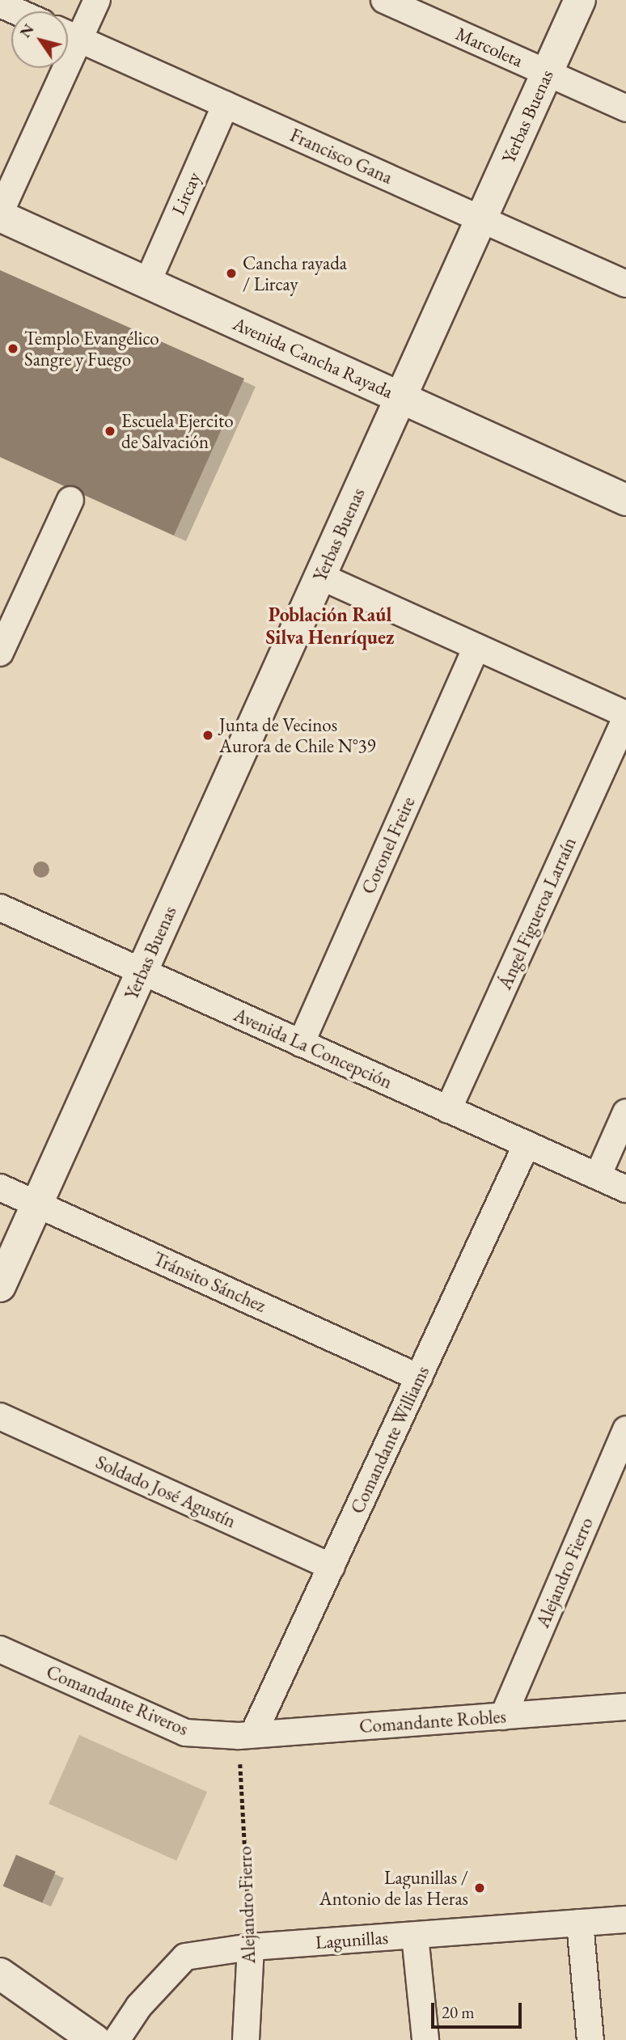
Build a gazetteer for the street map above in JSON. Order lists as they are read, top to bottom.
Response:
{
  "streets": {
    "street": [
      "Marcoleta",
      "Yerbas Buenas",
      "Francisco Gana",
      "Lircay",
      "Avenida Cancha Rayada",
      "Coronel Freire",
      "Ángel Figueroa Larraín",
      "Avenida La Concepción",
      "Tránsito Sánchez",
      "Comandante Williams",
      "Soldado José Agustín",
      "Alejandro Fierro",
      "Comandante Riveros",
      "Comandante Robles",
      "Lagunillas"
    ]
  },
  "crossings": [
    ["Marcoleta", "Yerbas Buenas"],
    ["Yerbas Buenas", "Francisco Gana"],
    ["Yerbas Buenas", "Avenida Cancha Rayada"],
    ["Yerbas Buenas", "Avenida La Concepción"],
    ["Yerbas Buenas", "Tránsito Sánchez"],
    ["Francisco Gana", "Lircay"],
    ["Lircay", "Avenida Cancha Rayada"],
    ["Coronel Freire", "Avenida La Concepción"],
    ["Ángel Figueroa Larraín", "Avenida La Concepción"],
    ["Avenida La Concepción", "Comandante Williams"],
    ["Tránsito Sánchez", "Comandante Williams"],
    ["Comandante Williams", "Soldado José Agustín"],
    ["Comandante Williams", "Alejandro Fierro"],
    ["Comandante Williams", "Comandante Riveros"],
    ["Comandante Williams", "Comandante Robles"],
    ["Alejandro Fierro", "Comandante Riveros"],
    ["Alejandro Fierro", "Comandante Robles"],
    ["Alejandro Fierro", "Lagunillas"],
    ["Comandante Riveros", "Comandante Robles"]
  ],
  "districts": ["Población Raúl Silva Henríquez"],
  "places": [
    "Cancha rayada / Lircay",
    "Templo Evangélico Sangre y Fuego",
    "Escuela Ejercito de Salvación",
    "Junta de Vecinos Aurora de Chile N°39",
    "Lagunillas / Antonio de las Heras"
  ],
  "scale_bar": "20 m",
  "north": "top left"
}
